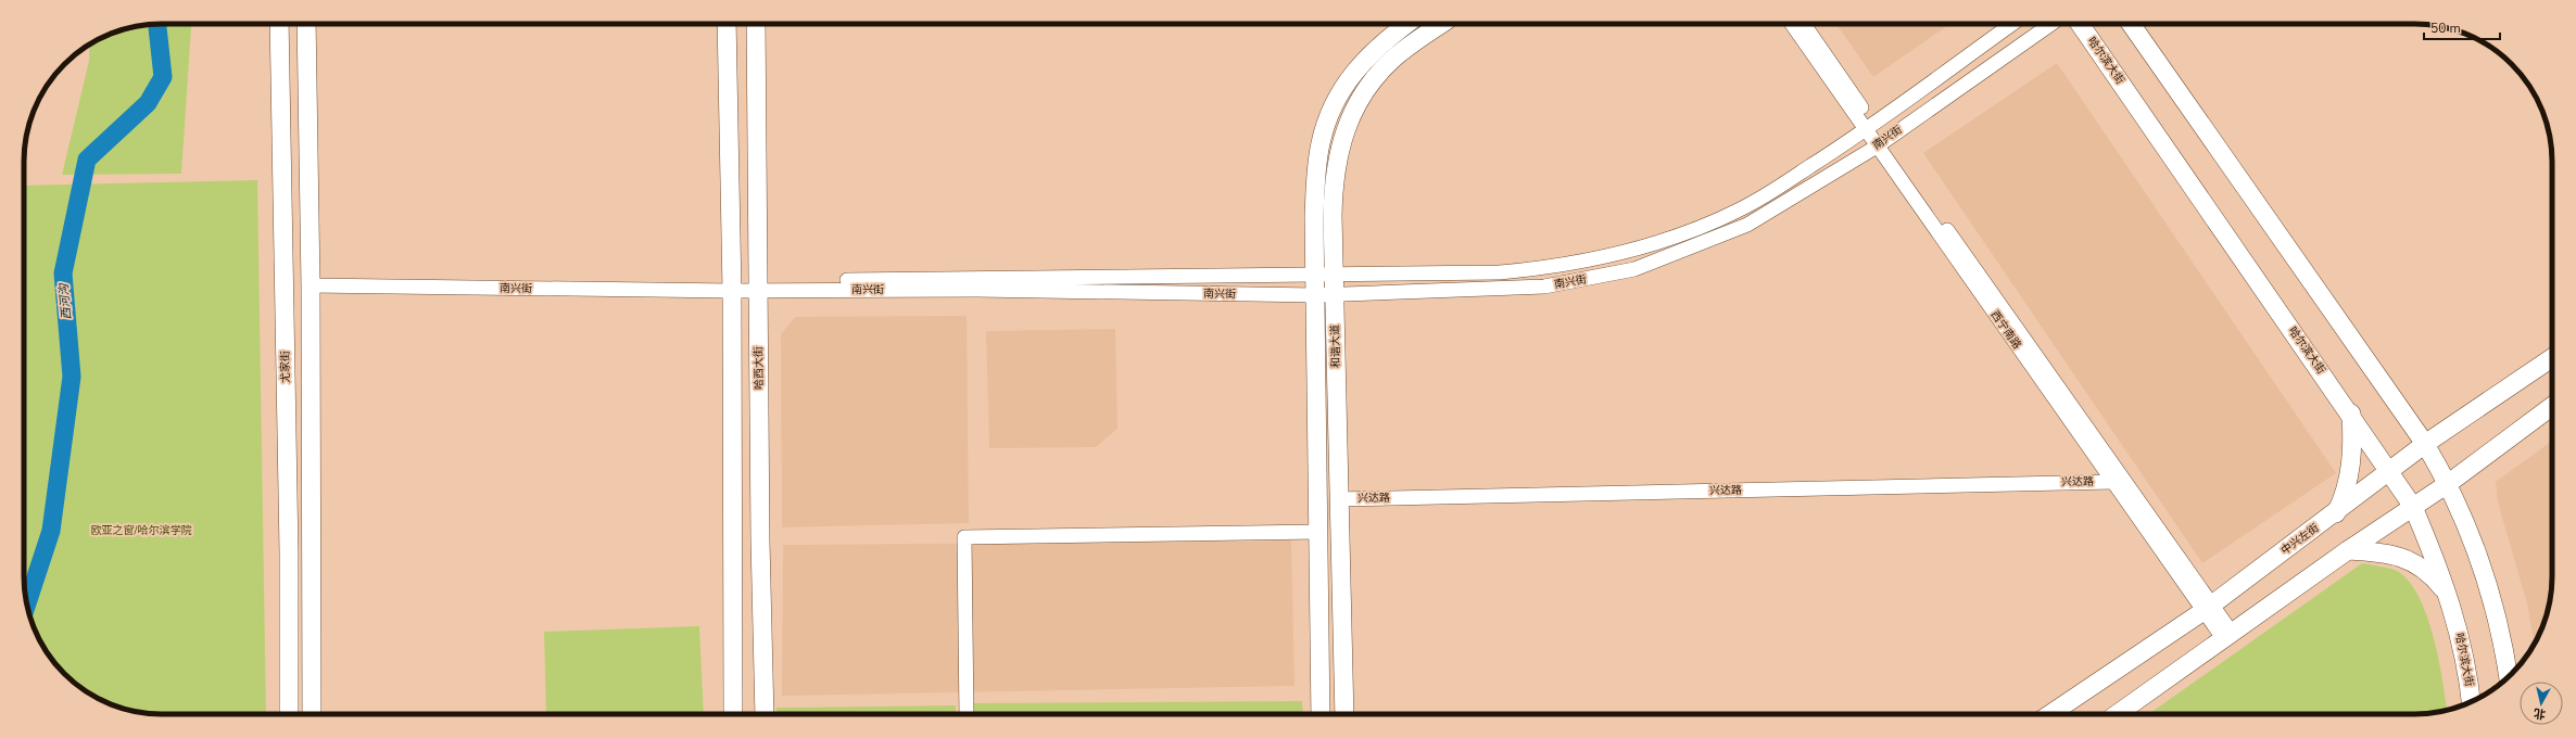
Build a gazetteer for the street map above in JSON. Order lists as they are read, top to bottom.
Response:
{
  "streets": {
    "main road": [
      "哈尔滨大街",
      "和谐大道",
      "尤家街",
      "哈西大街",
      "中兴左街"
    ],
    "street": ["南兴街", "西宁南路", "兴达路"]
  },
  "crossings": [
    ["哈尔滨大街", "中兴左街"],
    ["南兴街", "西宁南路"],
    ["南兴街", "和谐大道"],
    ["南兴街", "哈西大街"],
    ["西宁南路", "兴达路"],
    ["西宁南路", "中兴左街"],
    ["和谐大道", "兴达路"]
  ],
  "water": ["西河沟"],
  "parks": ["欧亚之窗/哈尔滨学院"],
  "scale_bar": "50 m",
  "north": "bottom"
}
